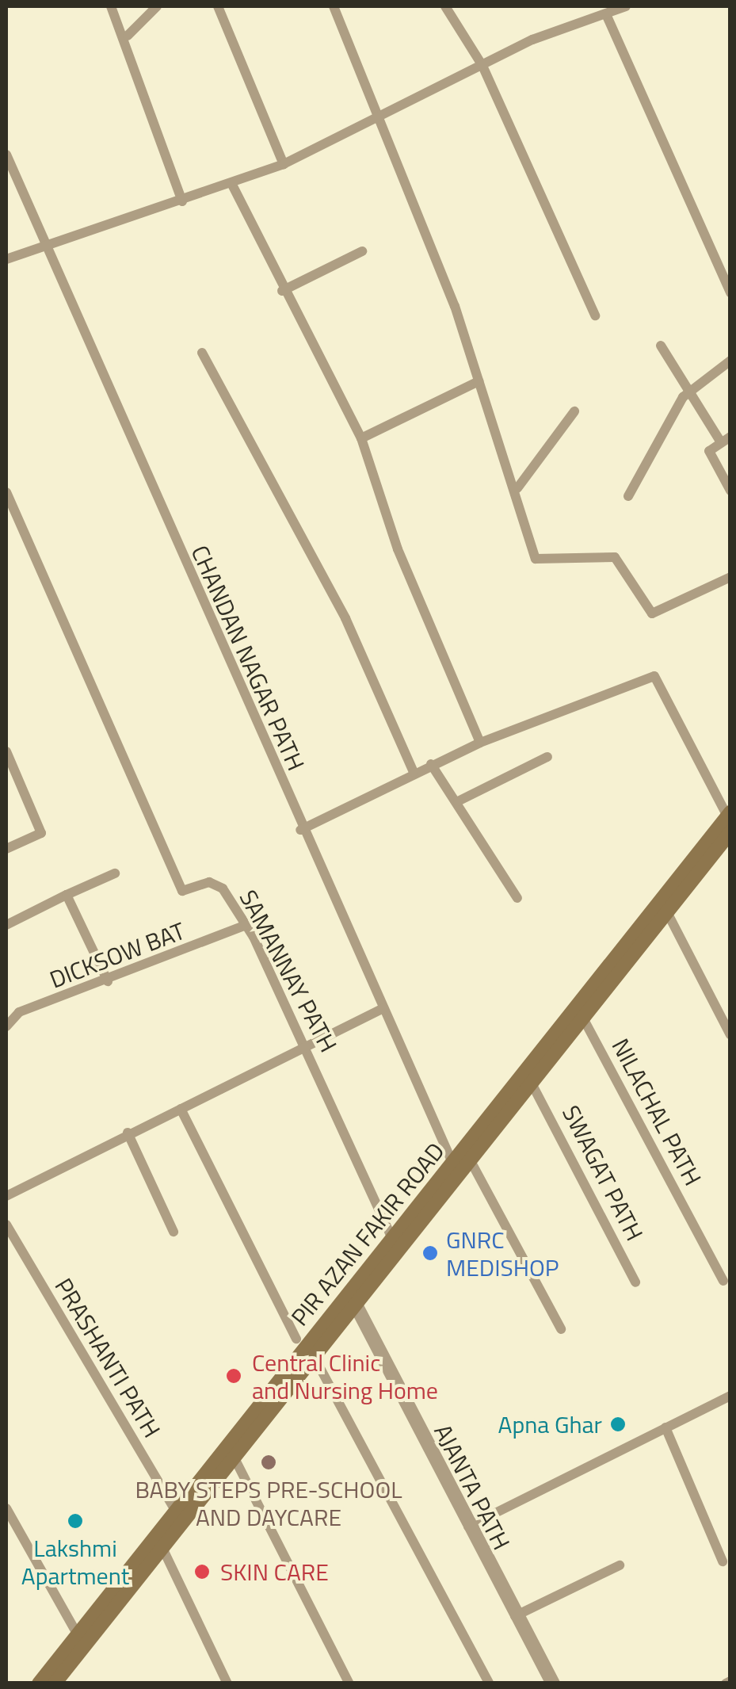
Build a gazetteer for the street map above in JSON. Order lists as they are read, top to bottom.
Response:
{
  "streets": {
    "main road": ["PIR AZAN FAKIR ROAD"],
    "street": [
      "CHANDAN NAGAR PATH",
      "DICKSOW BAT",
      "SAMANNAY PATH",
      "NILACHAL PATH",
      "SWAGAT PATH",
      "PRASHANTI PATH",
      "AJANTA PATH"
    ]
  },
  "crossings": [
    ["CHANDAN NAGAR PATH", "PIR AZAN FAKIR ROAD"],
    ["DICKSOW BAT", "SAMANNAY PATH"],
    ["SAMANNAY PATH", "PIR AZAN FAKIR ROAD"],
    ["NILACHAL PATH", "PIR AZAN FAKIR ROAD"],
    ["SWAGAT PATH", "PIR AZAN FAKIR ROAD"],
    ["PIR AZAN FAKIR ROAD", "PRASHANTI PATH"],
    ["PIR AZAN FAKIR ROAD", "AJANTA PATH"]
  ],
  "places": [
    "GNRC MEDISHOP",
    "Central Clinic and Nursing Home",
    "Apna Ghar",
    "BABY STEPS PRE-SCHOOL AND DAYCARE",
    "Lakshmi Apartment",
    "SKIN CARE"
  ]
}
